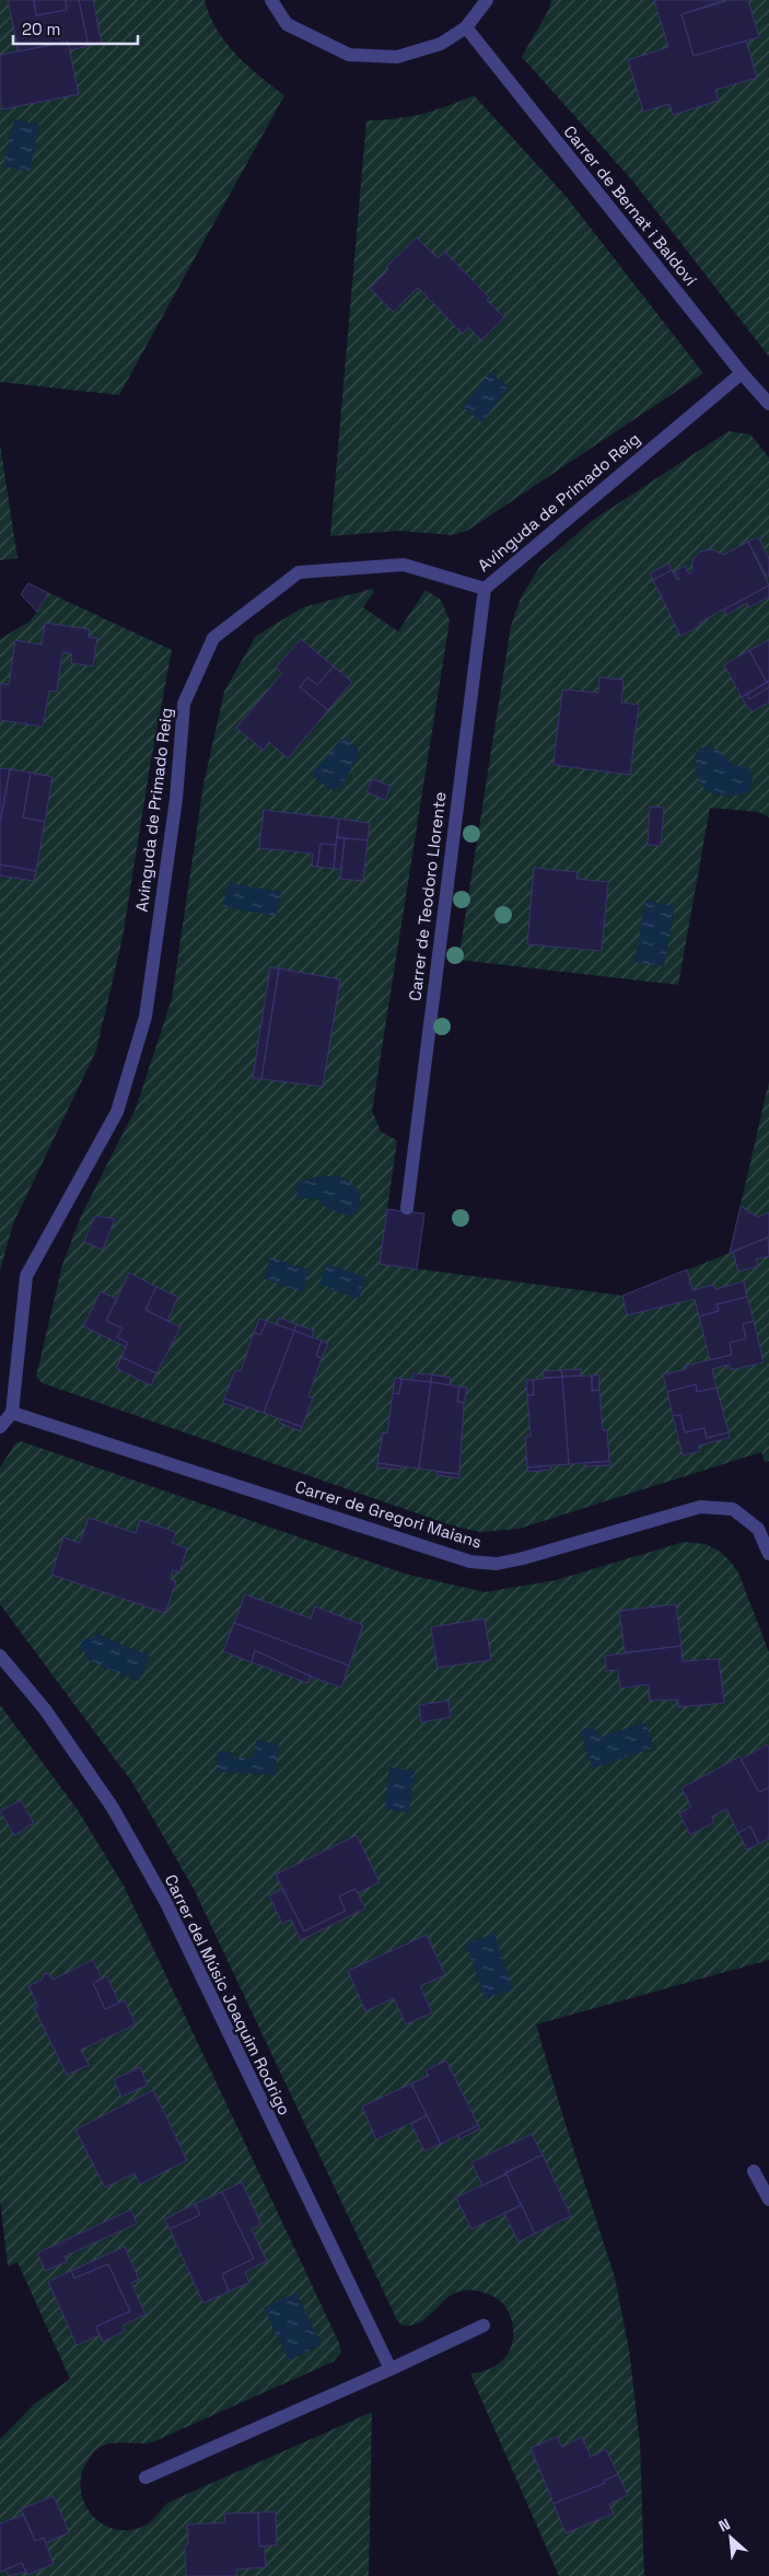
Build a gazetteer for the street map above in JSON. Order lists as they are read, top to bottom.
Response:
{
  "streets": {
    "street": [
      "Carrer de Bernat i Baldoví",
      "Avinguda de Primado Reig",
      "Carrer de Teodoro Llorente",
      "Carrer de Gregori Maians",
      "Carrer del Músic Joaquim Rodrigo"
    ]
  },
  "crossings": [
    ["Carrer de Bernat i Baldoví", "Avinguda de Primado Reig"],
    ["Avinguda de Primado Reig", "Carrer de Teodoro Llorente"],
    ["Avinguda de Primado Reig", "Carrer de Gregori Maians"]
  ],
  "scale_bar": "20 m",
  "north": "top left"
}
